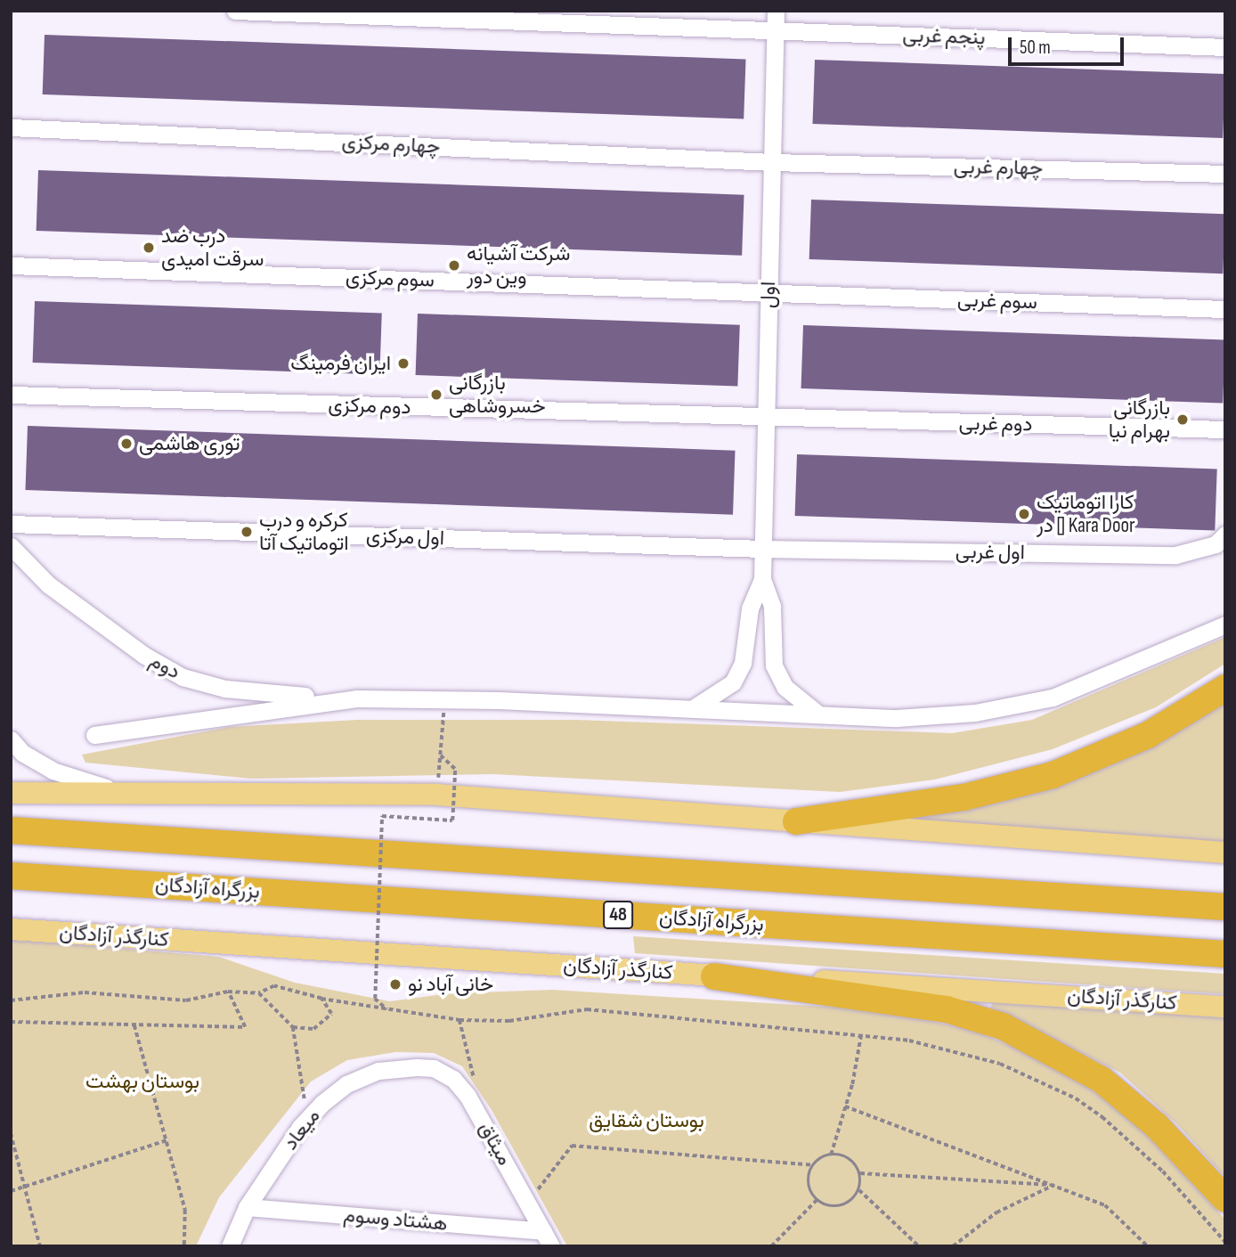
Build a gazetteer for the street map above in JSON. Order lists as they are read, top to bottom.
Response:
{
  "streets": {
    "highway": ["بزرگراه آزادگان", "48"],
    "main road": ["کنارگذر آزادگان"],
    "street": [
      "پنجم غربی",
      "چهارم مرکزی",
      "چهارم غربی",
      "سوم مرکزی",
      "اول",
      "سوم غربی",
      "دوم مرکزی",
      "دوم غربی",
      "اول مرکزی",
      "اول غربی",
      "دوم",
      "میعاد",
      "میثاق",
      "هشتاد وسوم"
    ]
  },
  "crossings": [
    ["پنجم غربی", "اول"],
    ["چهارم مرکزی", "چهارم غربی"],
    ["چهارم مرکزی", "اول"],
    ["چهارم غربی", "اول"],
    ["سوم مرکزی", "اول"],
    ["سوم مرکزی", "سوم غربی"],
    ["اول", "سوم غربی"],
    ["اول", "دوم مرکزی"],
    ["اول", "دوم غربی"],
    ["اول", "اول مرکزی"],
    ["اول", "اول غربی"],
    ["دوم مرکزی", "دوم غربی"],
    ["اول مرکزی", "اول غربی"],
    ["میعاد", "میثاق"],
    ["میعاد", "هشتاد وسوم"],
    ["میثاق", "هشتاد وسوم"]
  ],
  "parks": ["بوستان بهشت", "بوستان شقایق"],
  "places": [
    "درب ضد سرقت امیدی",
    "شرکت آشیانه وین دور",
    "ایران فرمینگ",
    "بازرگانی خسروشاهی",
    "بازرگانی بهرام نیا",
    "توری هاشمی",
    "کارا اتوماتیک در [] Kara Door",
    "کرکره و درب اتوماتیک آتا",
    "خانی آباد نو"
  ],
  "scale_bar": "50 m"
}
